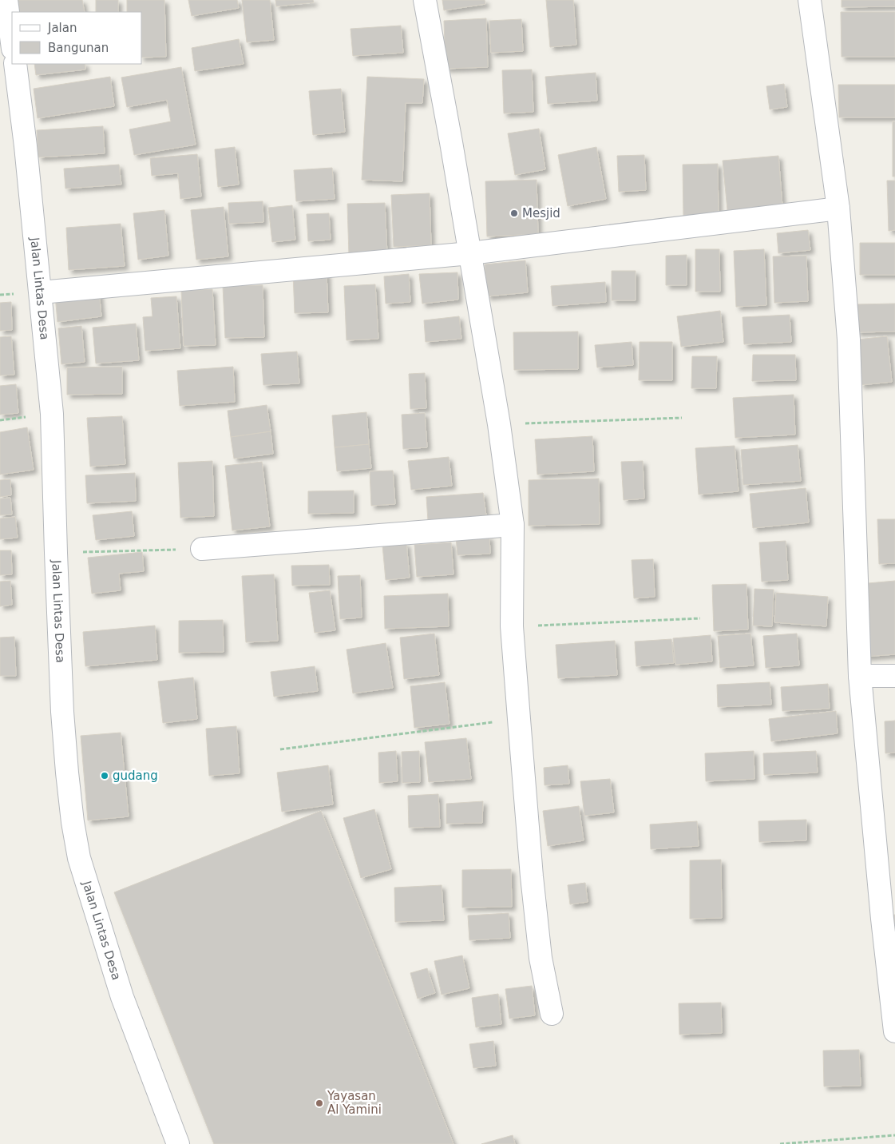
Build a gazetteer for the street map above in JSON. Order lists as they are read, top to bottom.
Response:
{
  "streets": {
    "street": ["Jalan Lintas Desa"]
  },
  "places": ["Mesjid", "gudang", "Yayasan Al Yamini"],
  "legend": ["Jalan", "Bangunan"]
}
